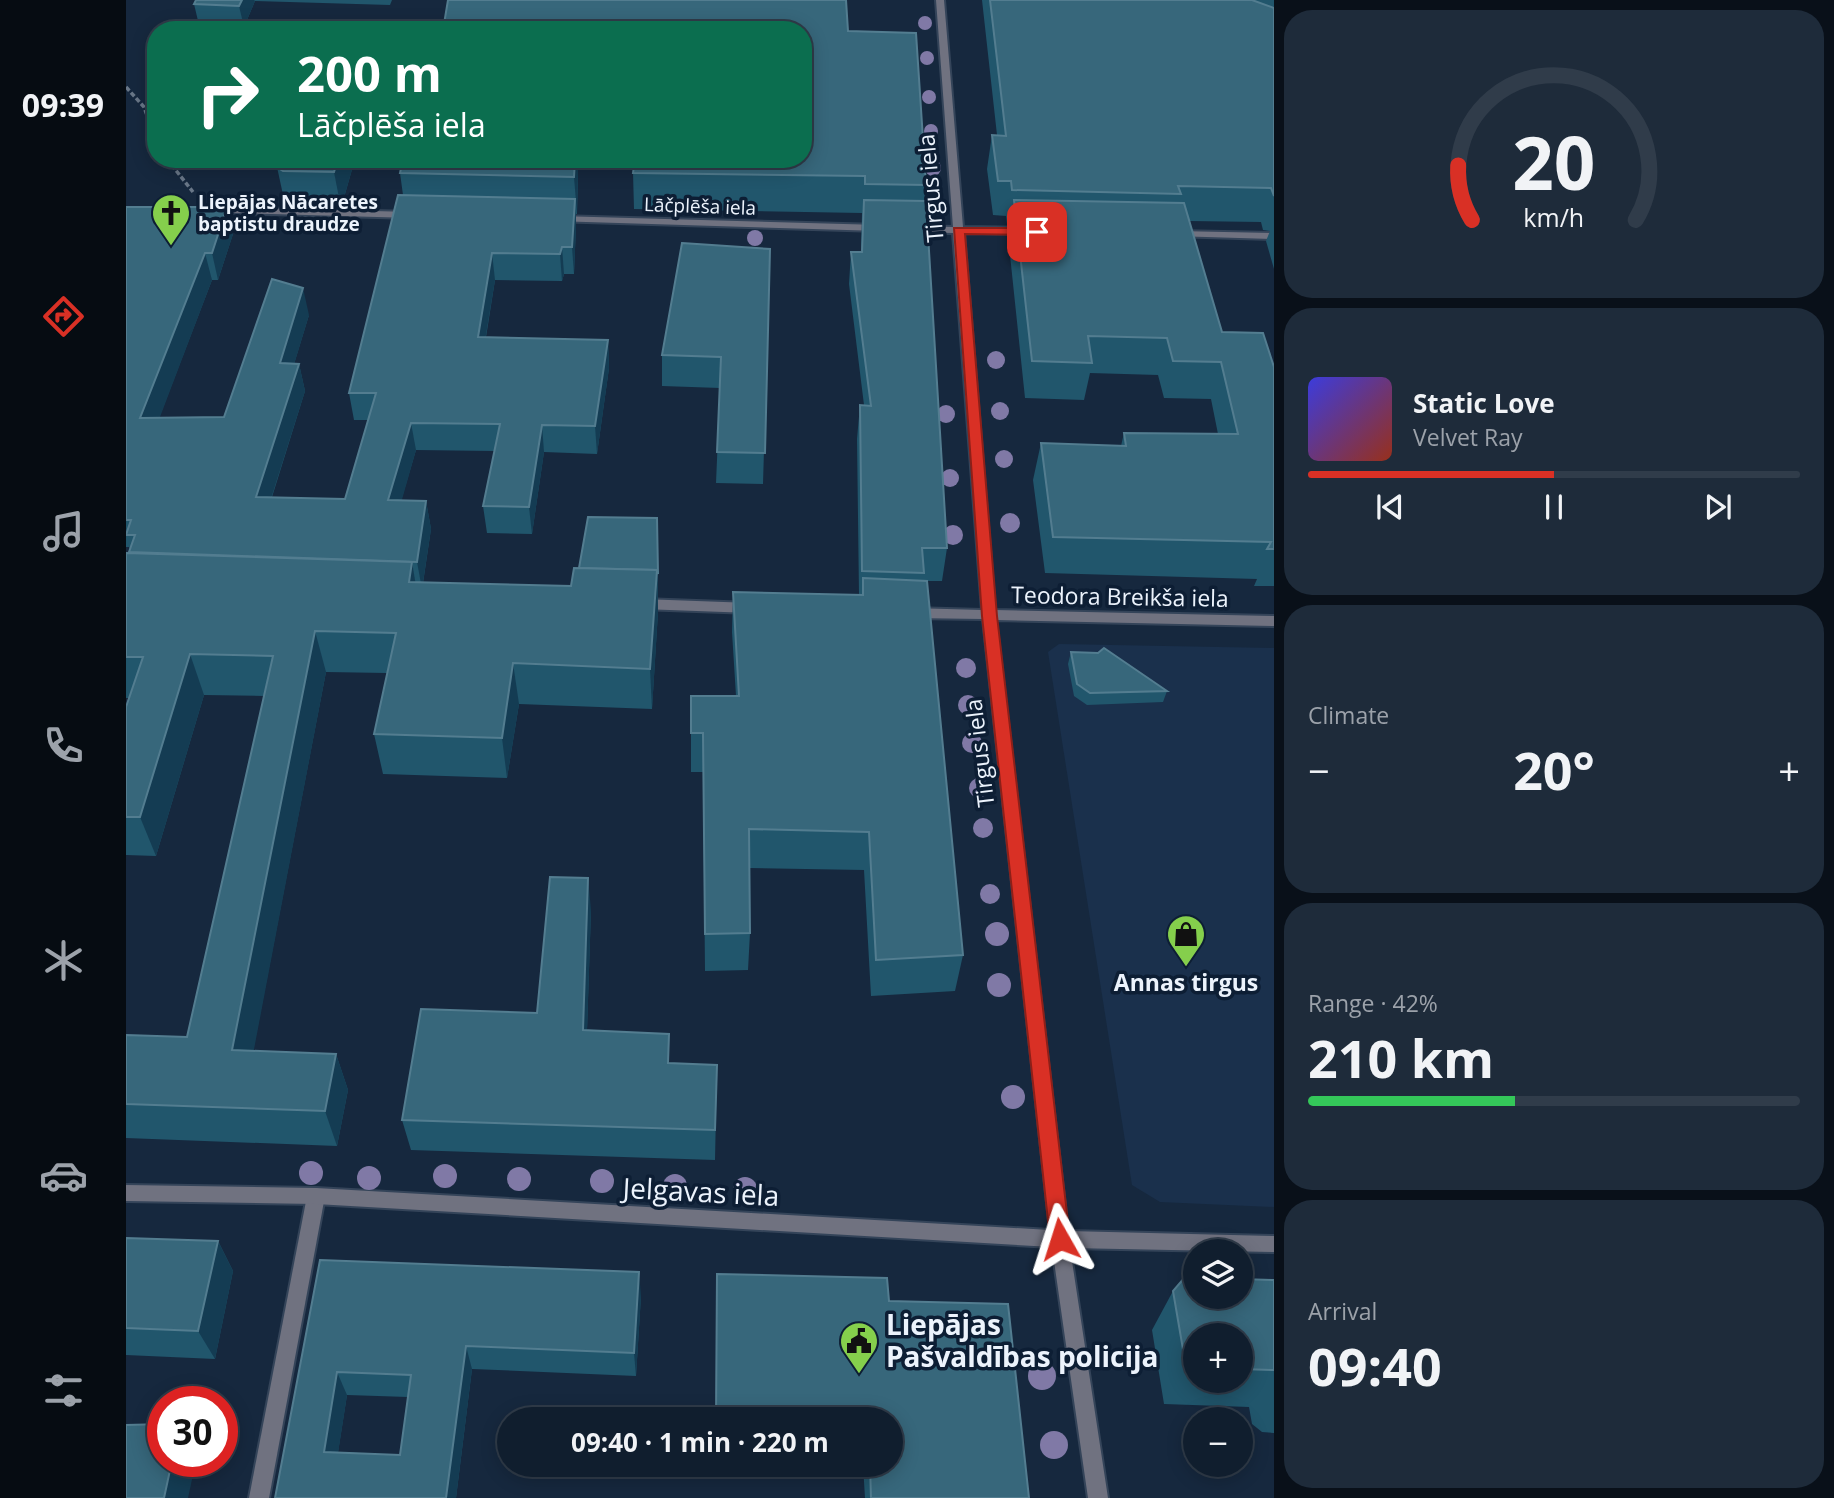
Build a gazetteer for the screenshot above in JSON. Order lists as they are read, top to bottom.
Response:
{
  "streets": {
    "street": [
      "Tirgus iela",
      "Lāčplēša iela",
      "Teodora Breikša iela",
      "Jelgavas iela"
    ]
  },
  "crossings": [
    ["Tirgus iela", "Teodora Breikša iela"],
    ["Tirgus iela", "Jelgavas iela"]
  ],
  "places": {
    "church": ["Liepājas Nācaretes baptistu draudze"],
    "shop": ["Annas tirgus"],
    "public building": ["Liepājas Pašvaldības policija"]
  },
  "page": {
    "tabs": "09:39",
    "turn": ["200 m", "Lāčplēša iela"],
    "song": ["Static Love", "Velvet Ray"],
    "tile": [
      "Climate",
      ["Range · 42%", "210 km"],
      ["Arrival", "09:40"]
    ],
    "heat": ["−", "20°", "+"],
    "map_buttons": ["+", "−"],
    "limit": "30",
    "trip": "09:40 · 1 min · 220 m",
    "gauge": ["20", "km/h"]
  }
}
